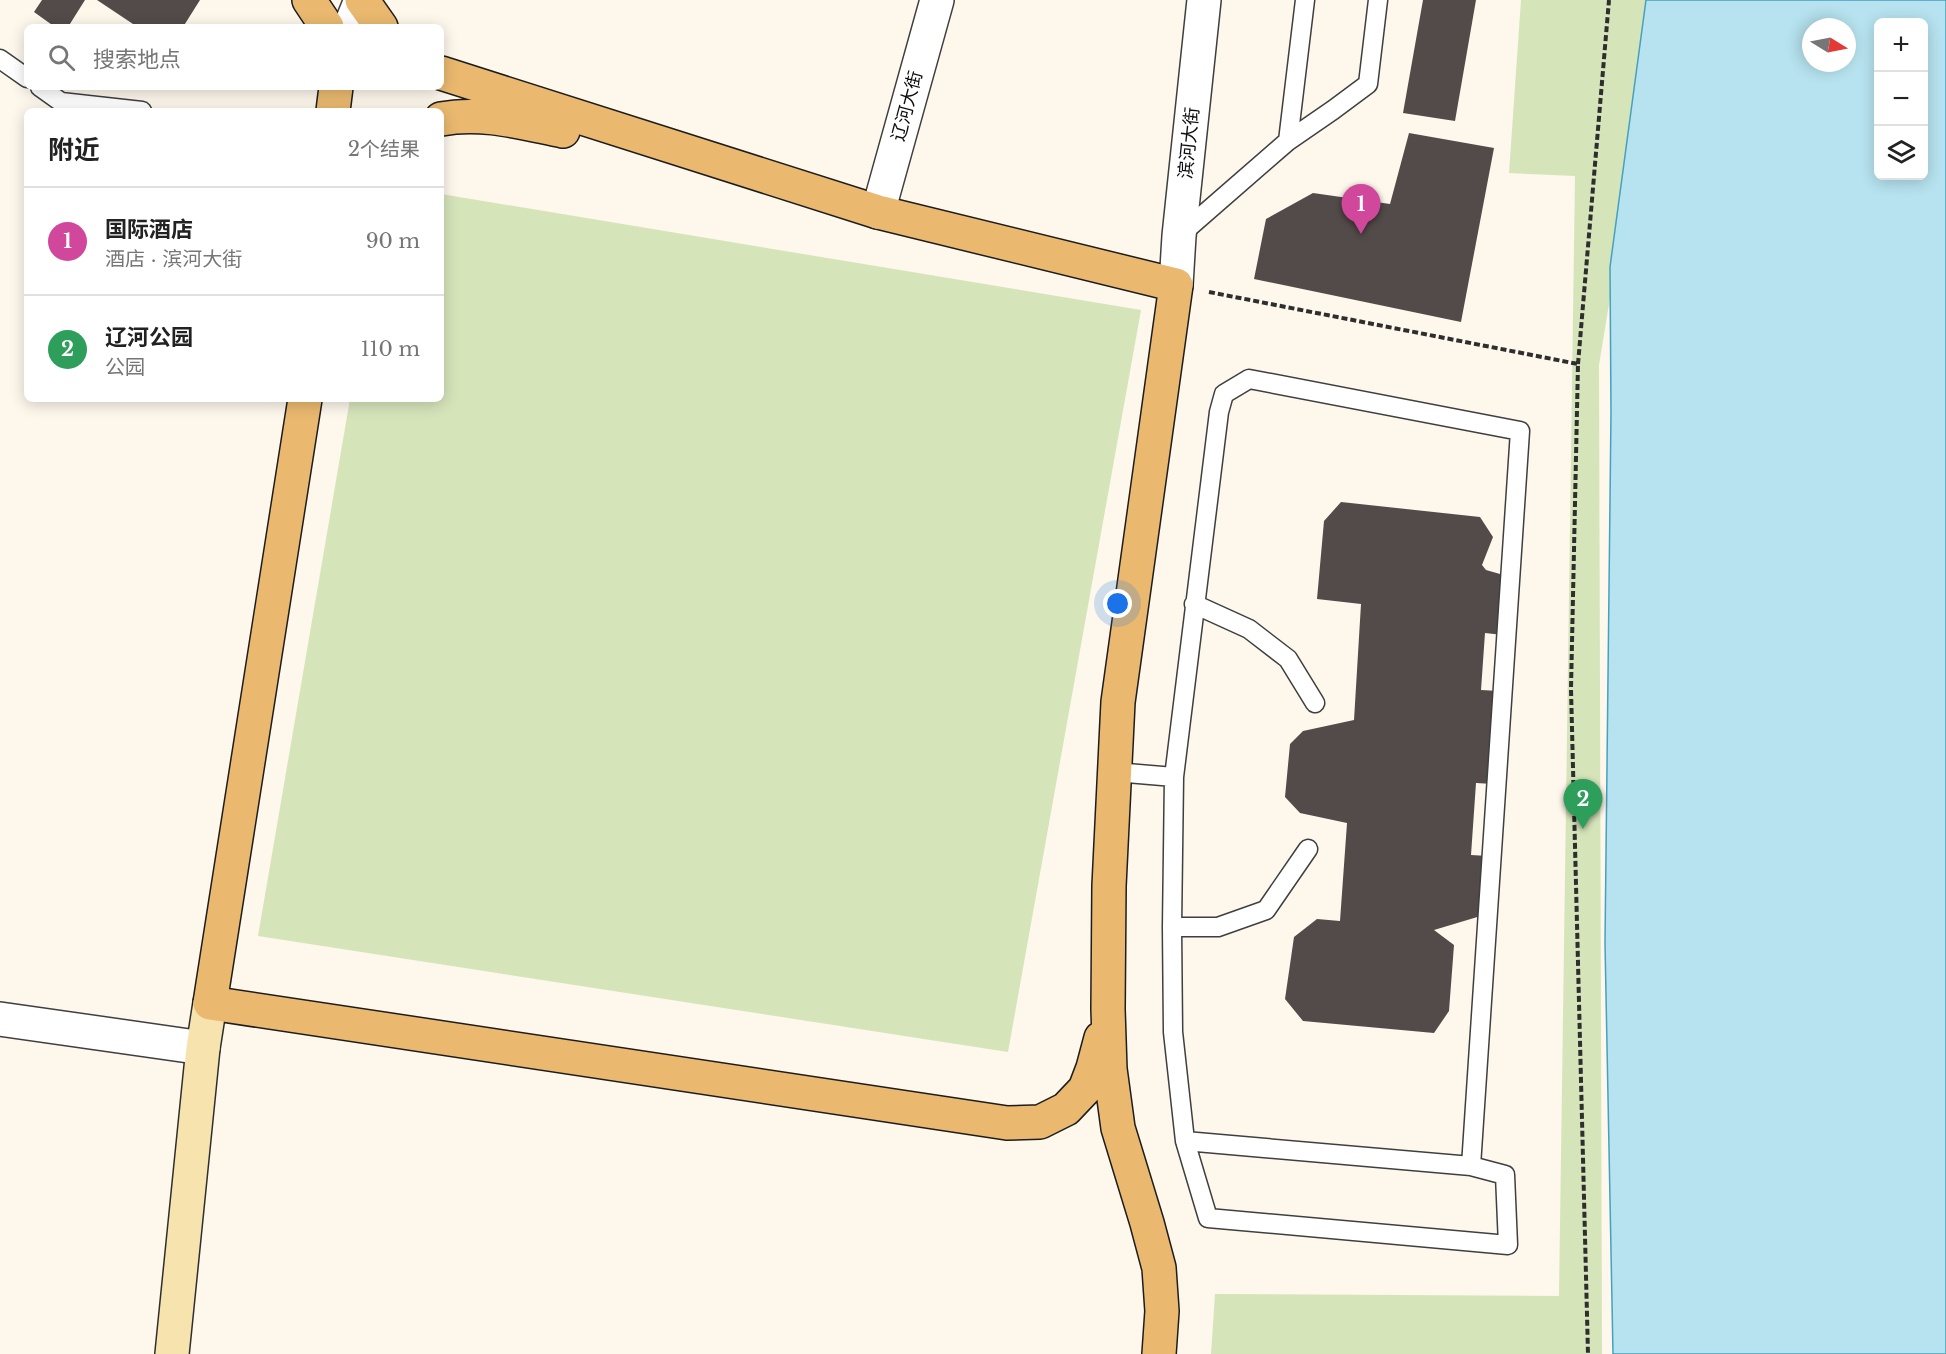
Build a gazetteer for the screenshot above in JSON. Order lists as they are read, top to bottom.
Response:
{
  "streets": {
    "street": ["辽河大街", "滨河大街"]
  },
  "north": "right",
  "page": {
    "map_buttons": ["+", "−"],
    "search": "搜索地点",
    "heading": ["附近", "2个结果"],
    "pins": ["1", "2"],
    "list": [
      {
        "mark": "1",
        "name": "国际酒店",
        "note": "酒店 · 滨河大街",
        "value": "90 m"
      },
      {
        "mark": "2",
        "name": "辽河公园",
        "note": "公园",
        "value": "110 m"
      }
    ]
  }
}
